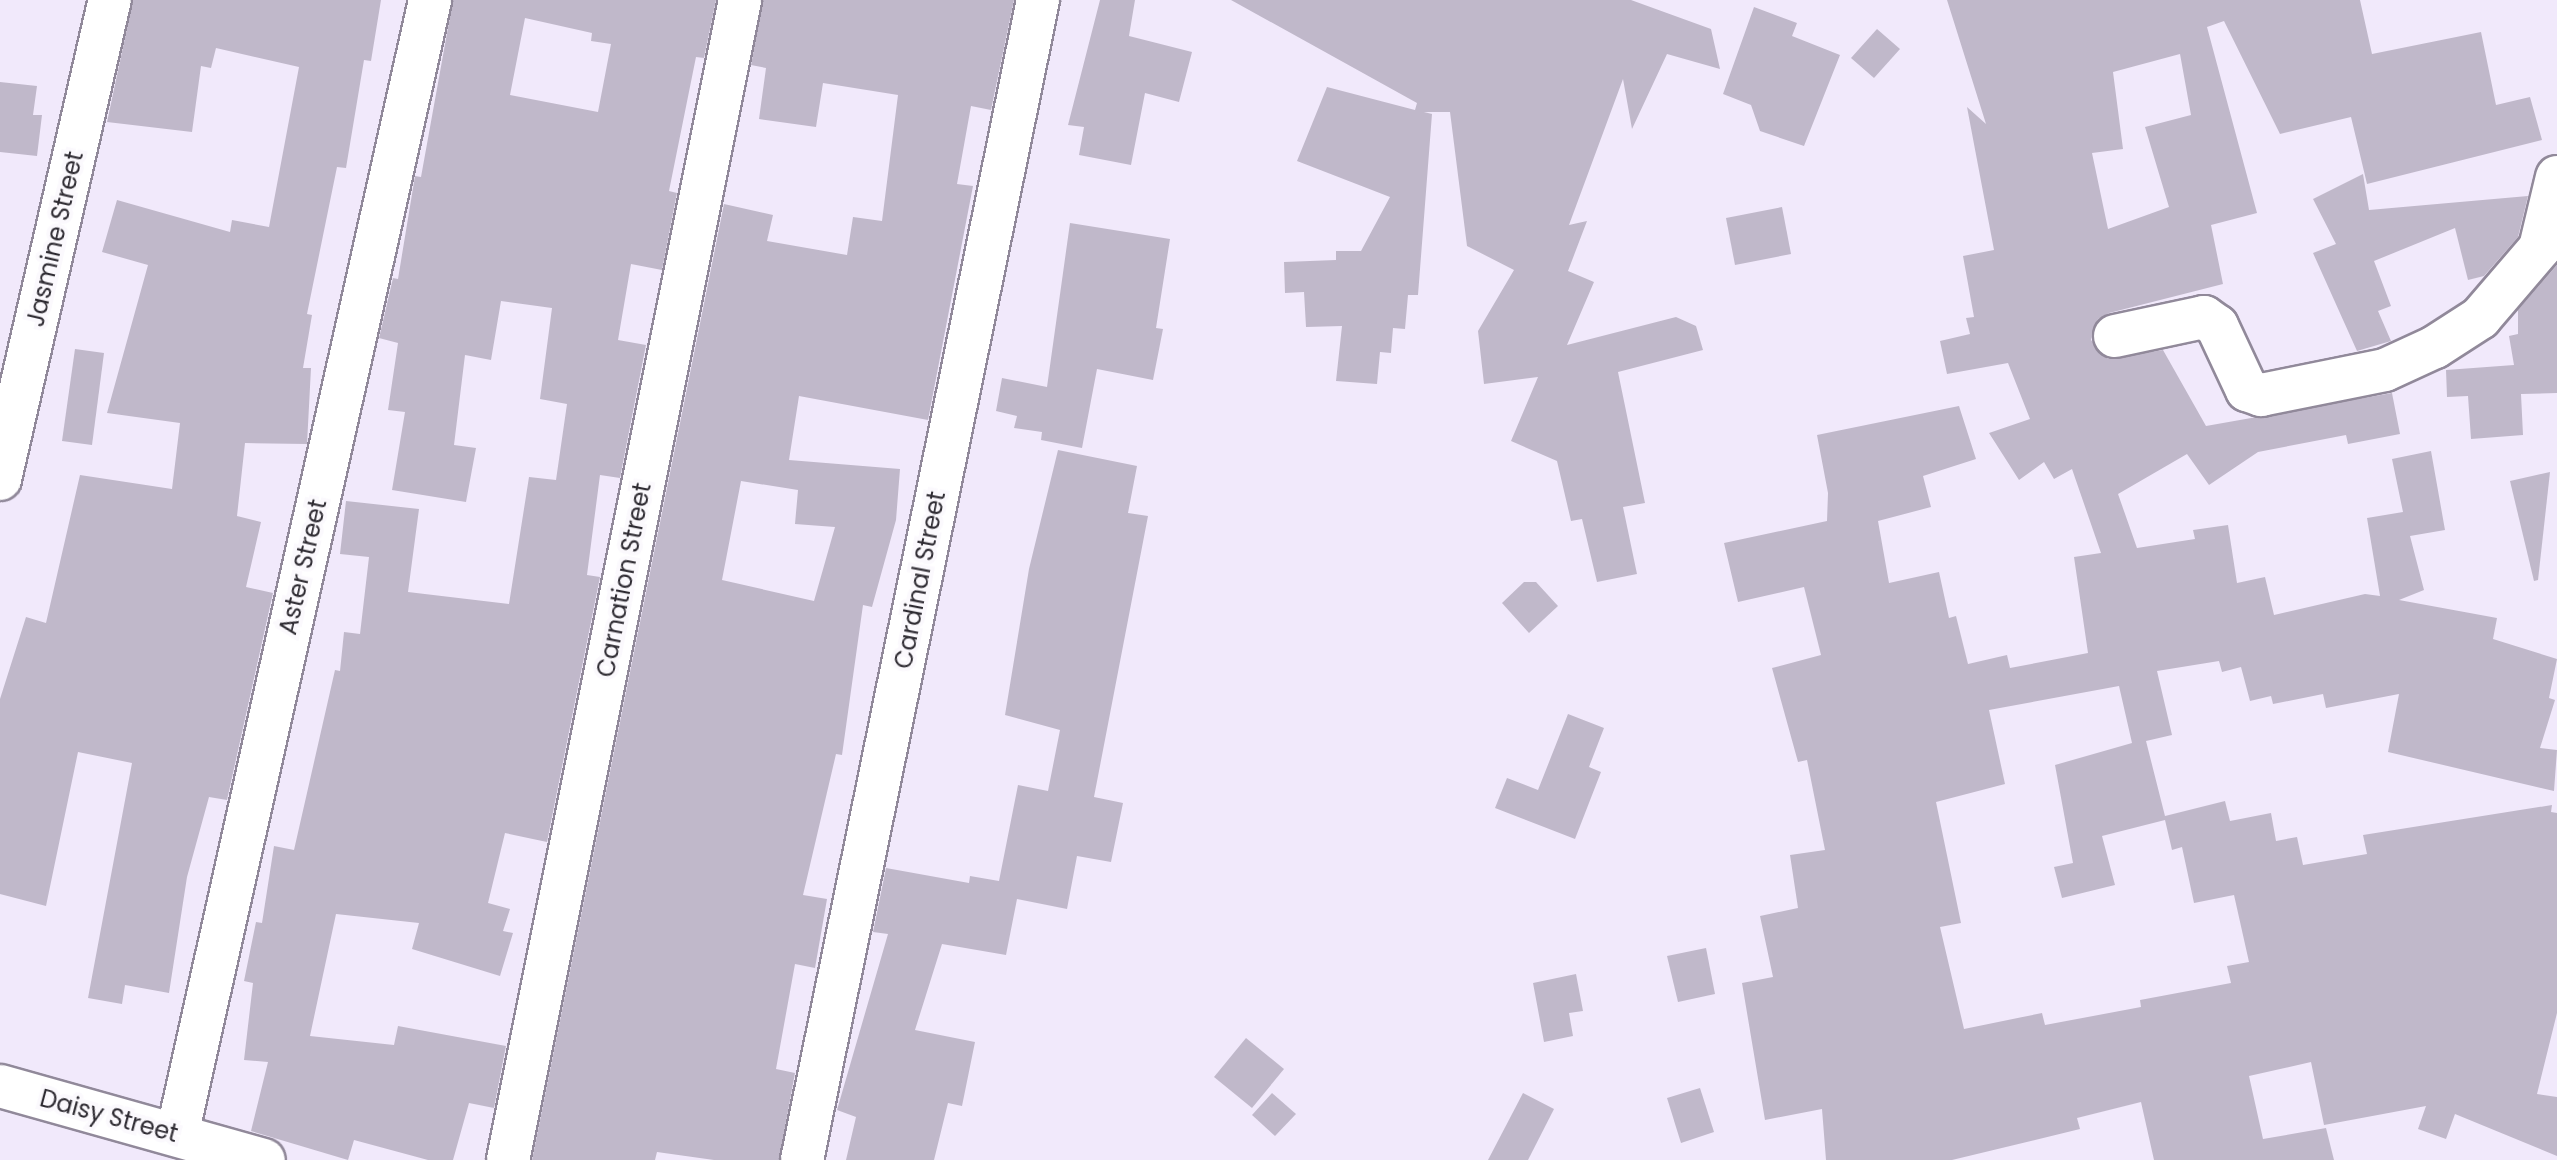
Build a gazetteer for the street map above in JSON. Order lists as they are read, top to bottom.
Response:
{
  "streets": {
    "street": [
      "Jasmine Street",
      "Aster Street",
      "Carnation Street",
      "Cardinal Street",
      "Daisy Street"
    ]
  },
  "crossings": [
    ["Aster Street", "Daisy Street"]
  ]
}
